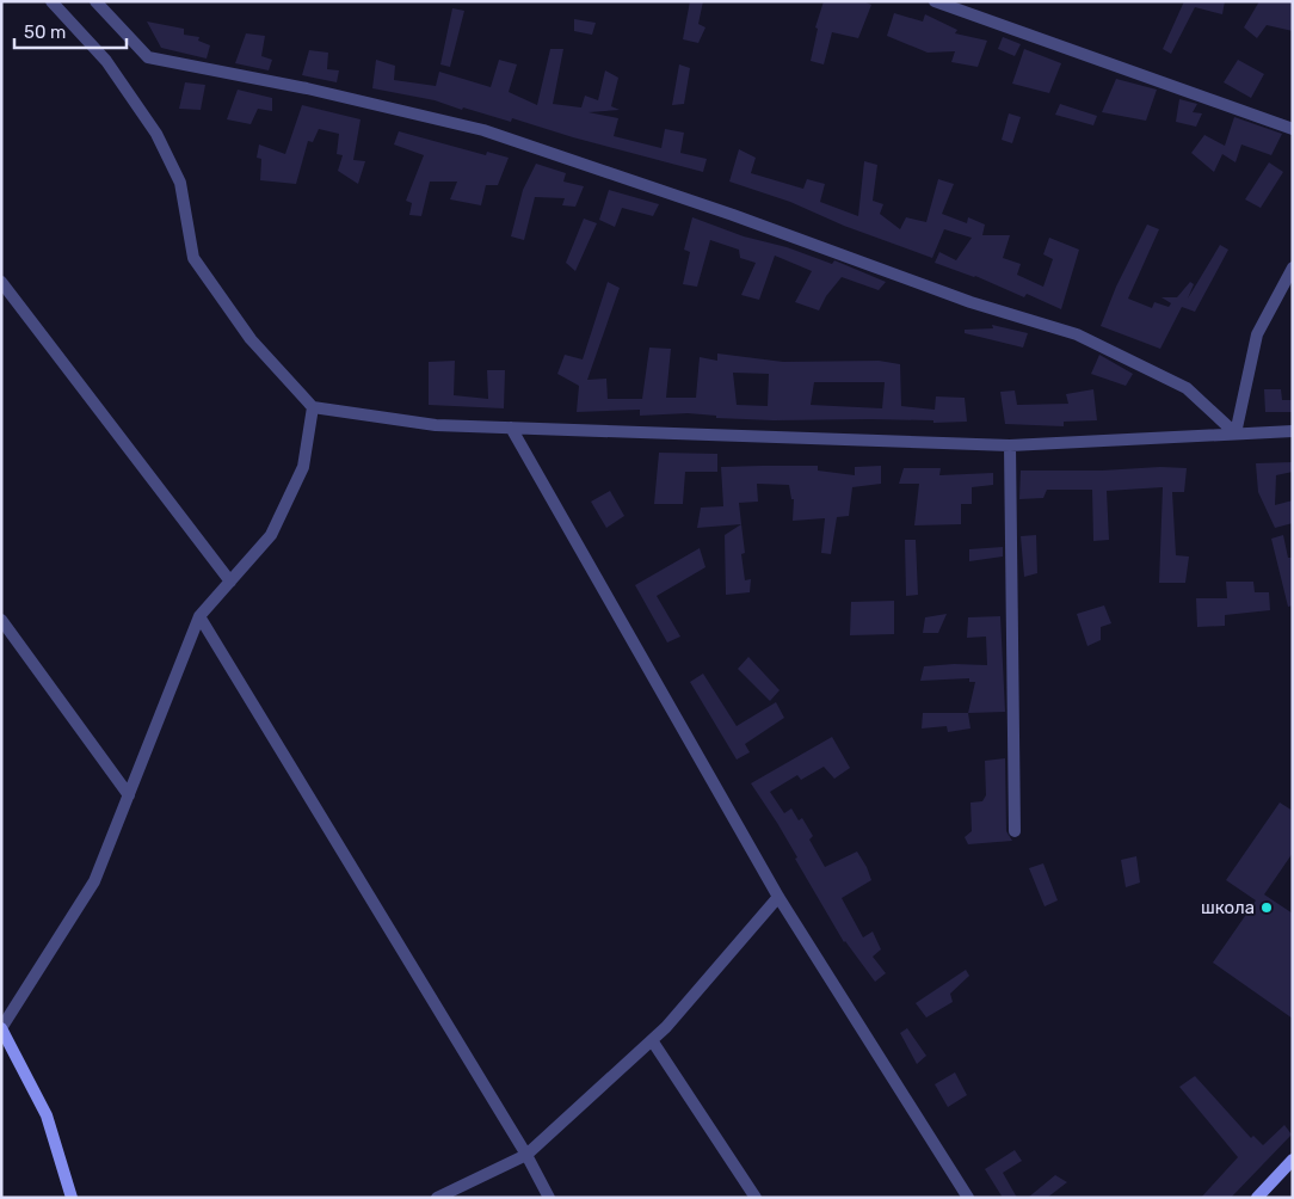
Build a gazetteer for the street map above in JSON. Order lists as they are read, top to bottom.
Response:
{
  "places": ["школа"],
  "scale_bar": "50 m"
}
